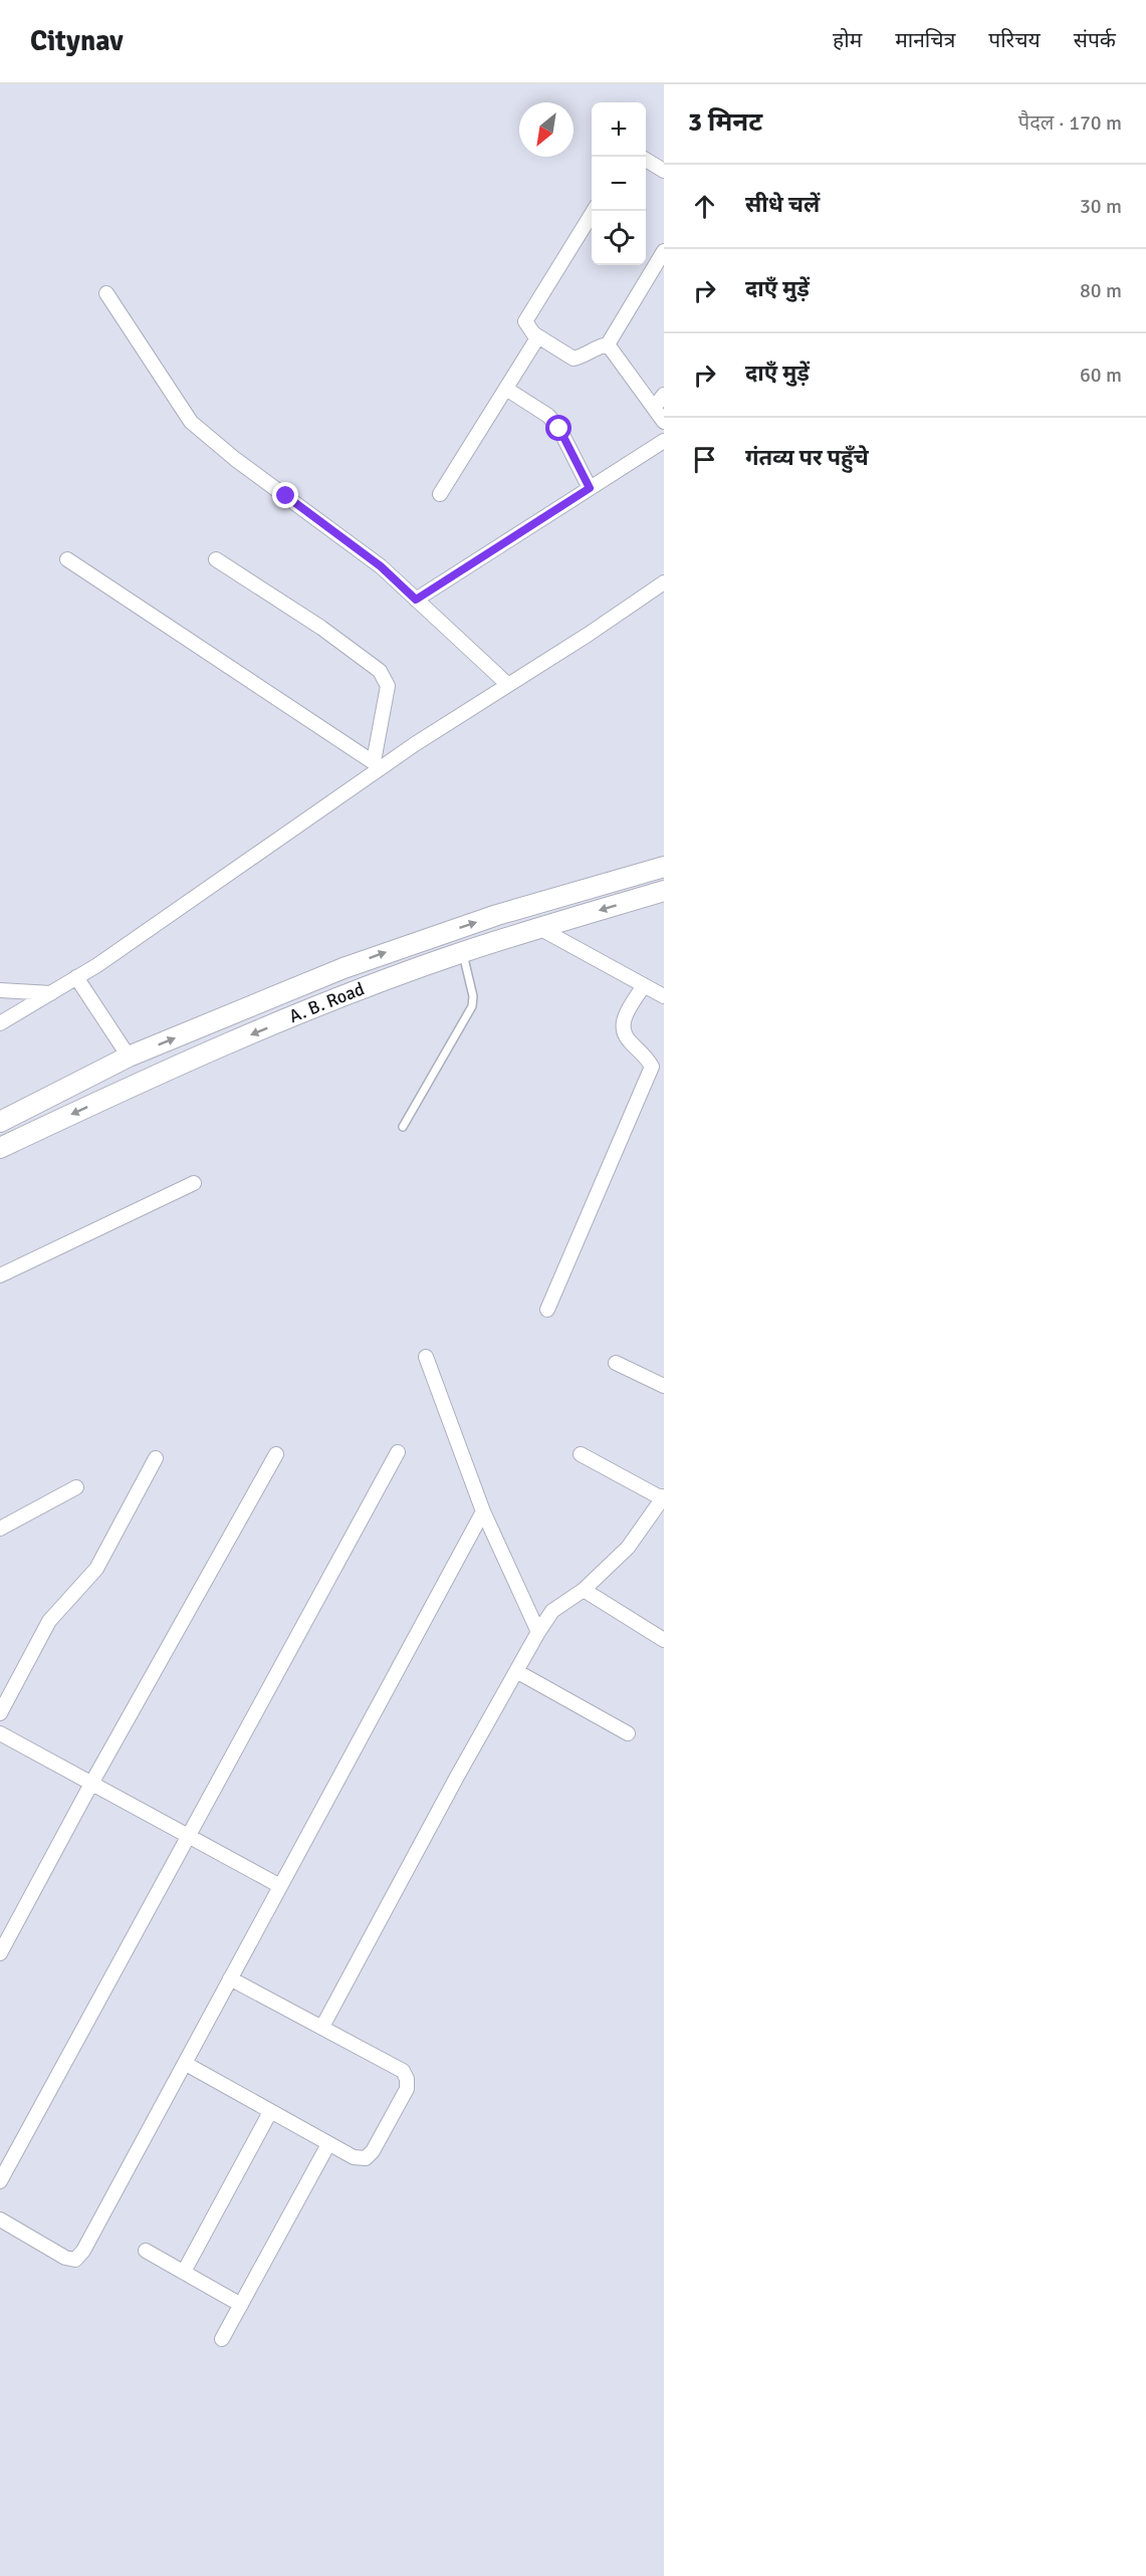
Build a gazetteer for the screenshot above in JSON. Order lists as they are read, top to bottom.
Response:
{
  "streets": {
    "main road": ["A. B. Road"]
  },
  "north": "bottom left",
  "page": {
    "header": "Citynav",
    "nav": [
      "होम",
      "मानचित्र",
      "परिचय",
      "संपर्क"
    ],
    "heading": ["3 मिनट", "पैदल · 170 m"],
    "map_buttons": ["+", "−"],
    "list": [
      ["सीधे चलें", "30 m"],
      ["दाएँ मुड़ें", "80 m"],
      ["दाएँ मुड़ें", "60 m"],
      "गंतव्य पर पहुँचे"
    ]
  }
}
